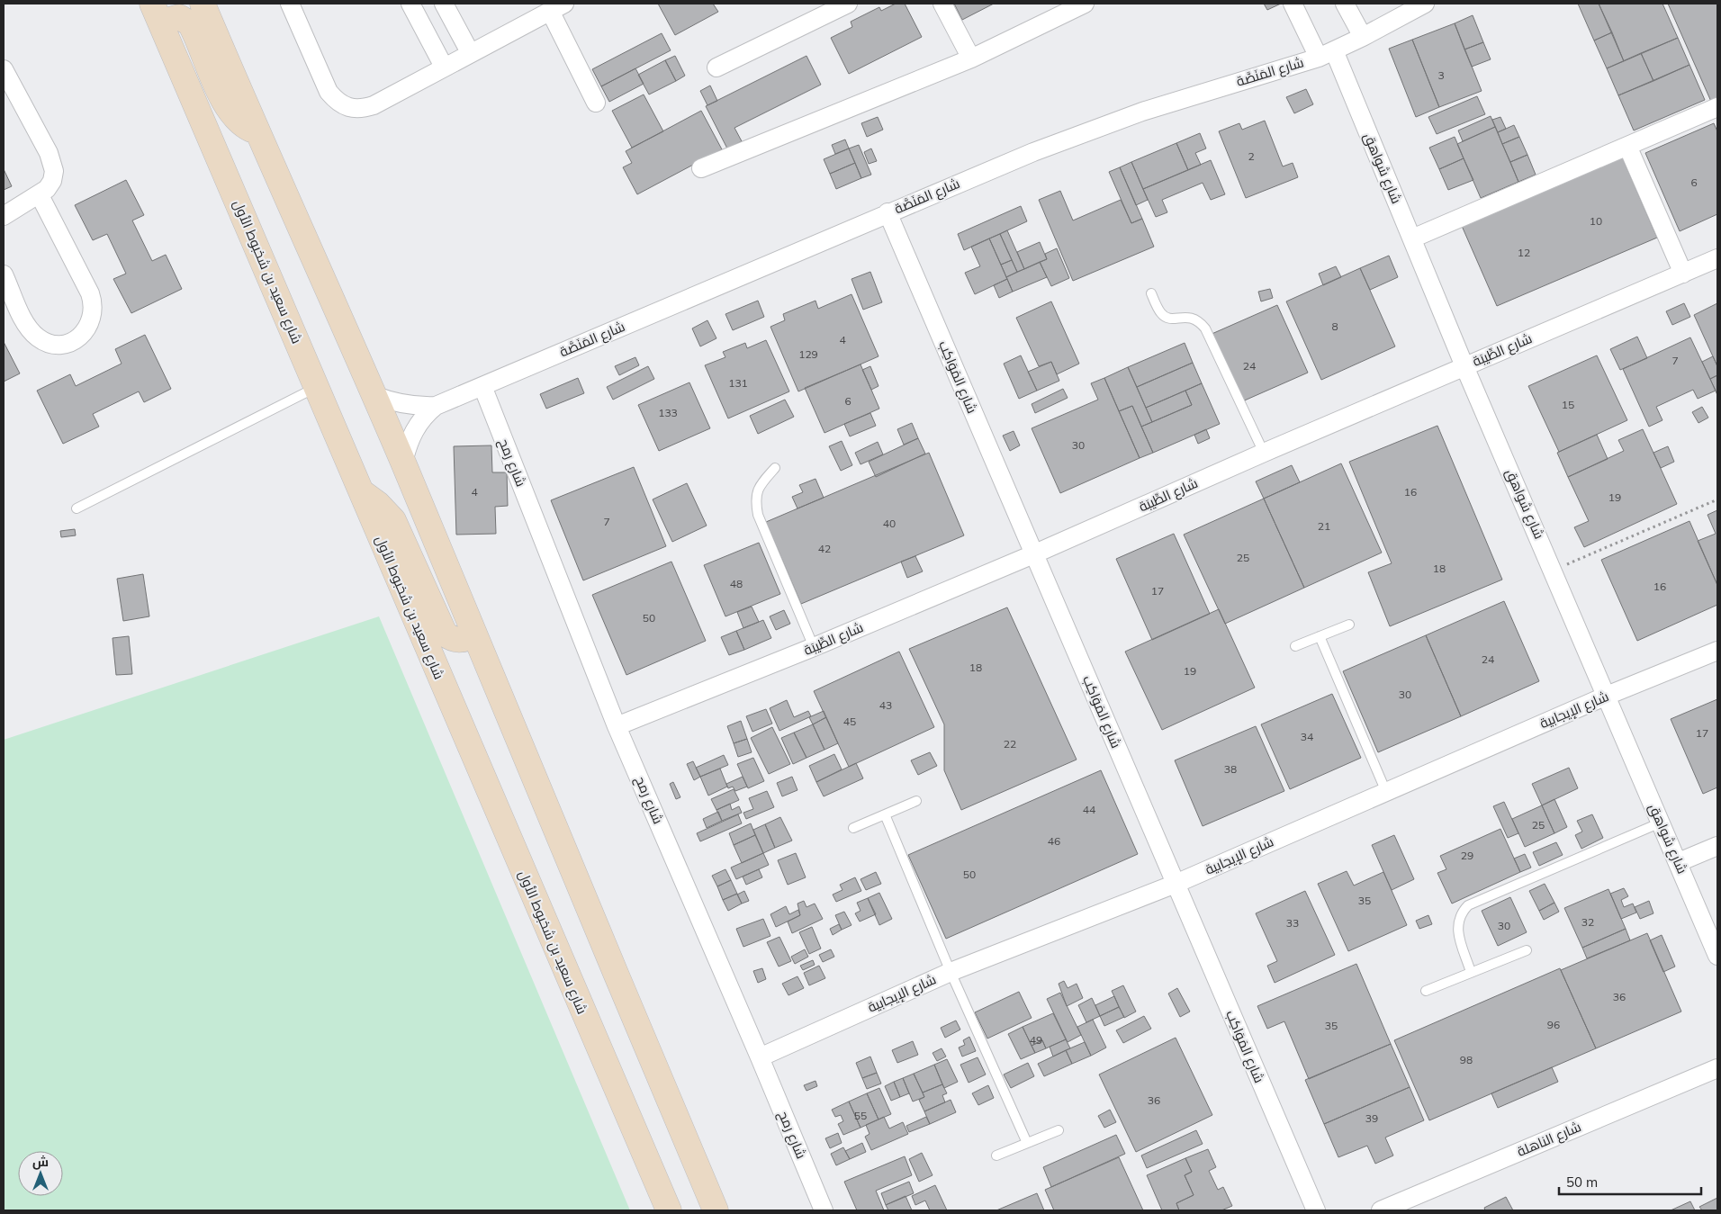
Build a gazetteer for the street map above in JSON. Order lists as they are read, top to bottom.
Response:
{
  "streets": {
    "main road": ["شارع سعيد بن شخبوط الأول"],
    "street": [
      "شارع المَنَصَّة",
      "شارع شواهق",
      "شارع الطِّيبَة",
      "شارع المَوَاكِب",
      "شارع رمح",
      "شارع الإيجابية",
      "شارع الناهلة"
    ]
  },
  "crossings": [
    ["شارع المَنَصَّة", "شارع شواهق"],
    ["شارع المَنَصَّة", "شارع المَوَاكِب"],
    ["شارع المَنَصَّة", "شارع رمح"],
    ["شارع شواهق", "شارع الطِّيبَة"],
    ["شارع شواهق", "شارع الإيجابية"],
    ["شارع الطِّيبَة", "شارع المَوَاكِب"],
    ["شارع الطِّيبَة", "شارع رمح"],
    ["شارع المَوَاكِب", "شارع الإيجابية"],
    ["شارع رمح", "شارع الإيجابية"]
  ],
  "house_numbers": [
    "3",
    "2",
    "6",
    "10",
    "12",
    "8",
    "4",
    "129",
    "7",
    "24",
    "131",
    "6",
    "15",
    "133",
    "30",
    "4",
    "16",
    "19",
    "7",
    "40",
    "21",
    "42",
    "25",
    "18",
    "48",
    "16",
    "17",
    "50",
    "24",
    "18",
    "19",
    "30",
    "43",
    "45",
    "17",
    "34",
    "22",
    "38",
    "44",
    "25",
    "46",
    "29",
    "50",
    "35",
    "32",
    "33",
    "30",
    "36",
    "96",
    "35",
    "49",
    "98",
    "36",
    "55",
    "39"
  ],
  "scale_bar": "50 m",
  "north": "top"
}
